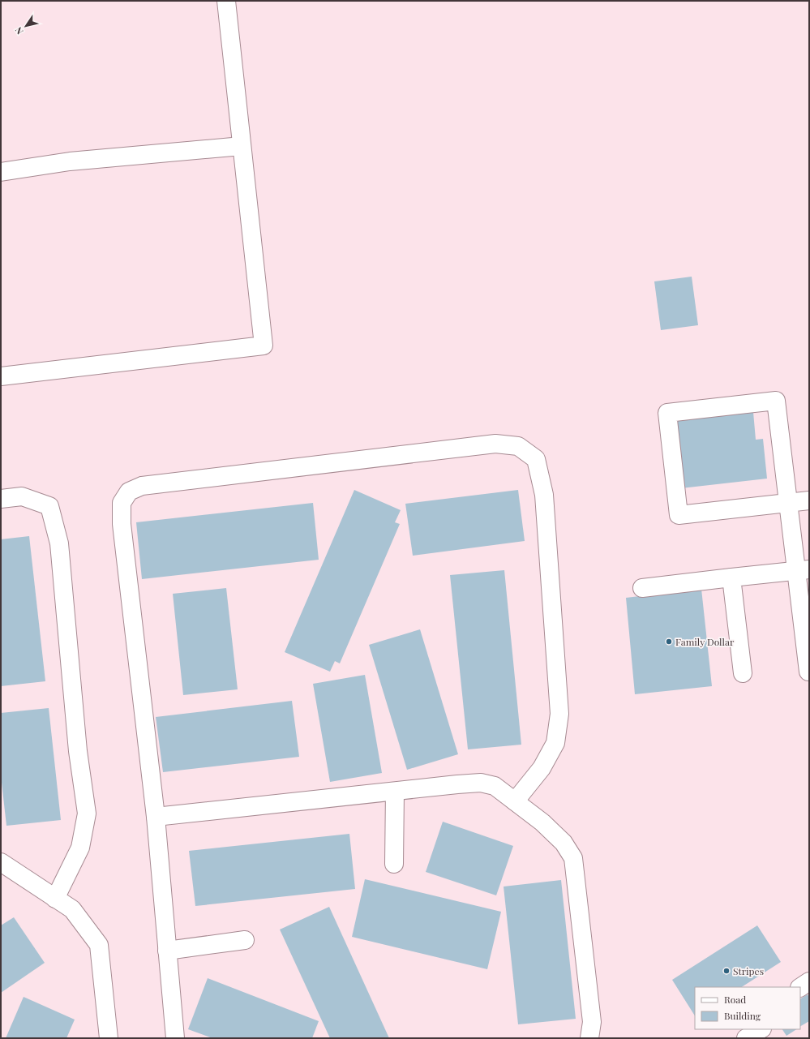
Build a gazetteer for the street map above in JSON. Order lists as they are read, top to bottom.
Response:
{
  "places": ["Family Dollar", "Stripes"],
  "legend": ["Road", "Building"],
  "north": "bottom left"
}
